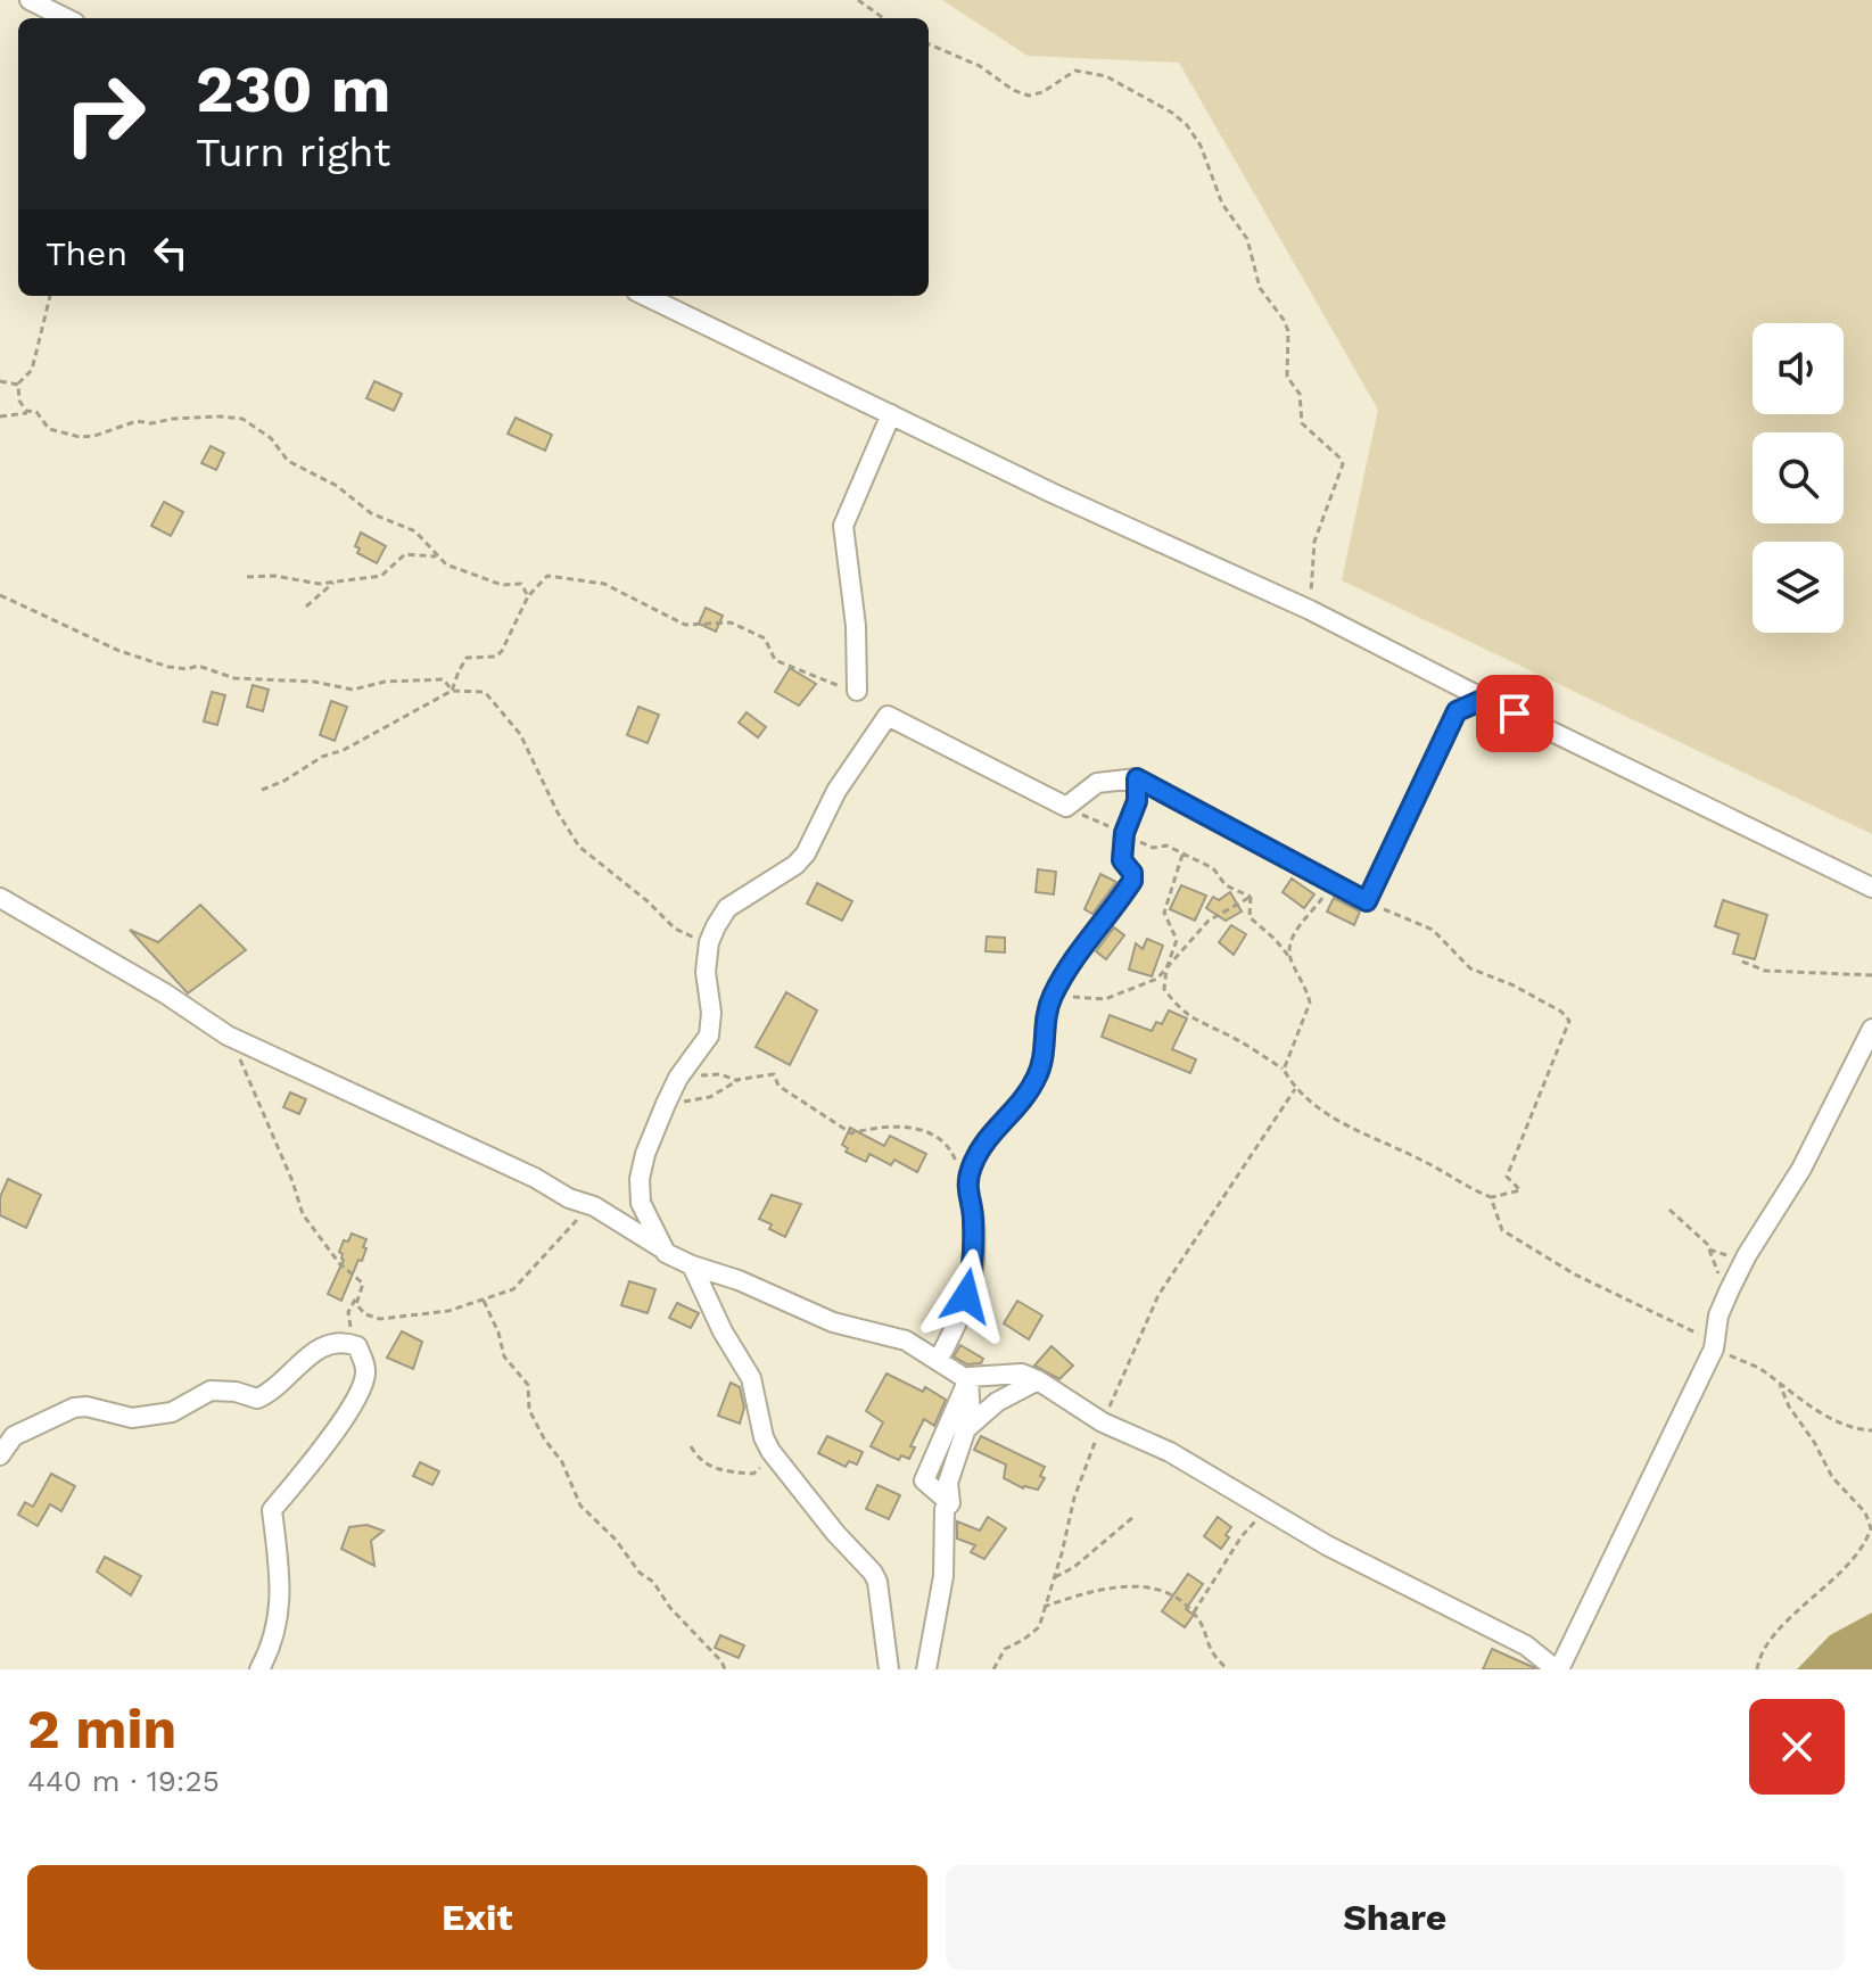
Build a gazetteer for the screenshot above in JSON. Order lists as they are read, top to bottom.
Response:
{
  "page": {
    "turn": ["230 m", "Turn right"],
    "then": "Then",
    "heading": ["2 min", "440 m · 19:25"],
    "buttons": ["Exit", "Share"]
  }
}
